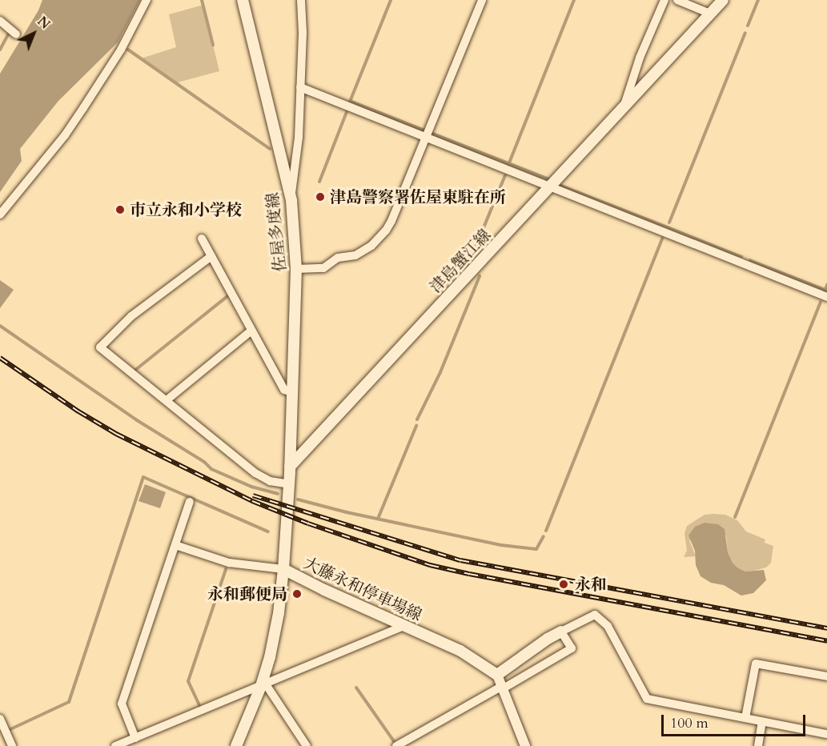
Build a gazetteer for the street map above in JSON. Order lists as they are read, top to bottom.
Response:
{
  "streets": {
    "main road": ["佐屋多度線", "津島蟹江線", "大藤永和停車場線"]
  },
  "crossings": [
    ["佐屋多度線", "津島蟹江線"]
  ],
  "places": [
    "津島警察署佐屋東駐在所",
    "市立永和小学校",
    "永和",
    "永和郵便局"
  ],
  "scale_bar": "100 m",
  "north": "top right"
}
